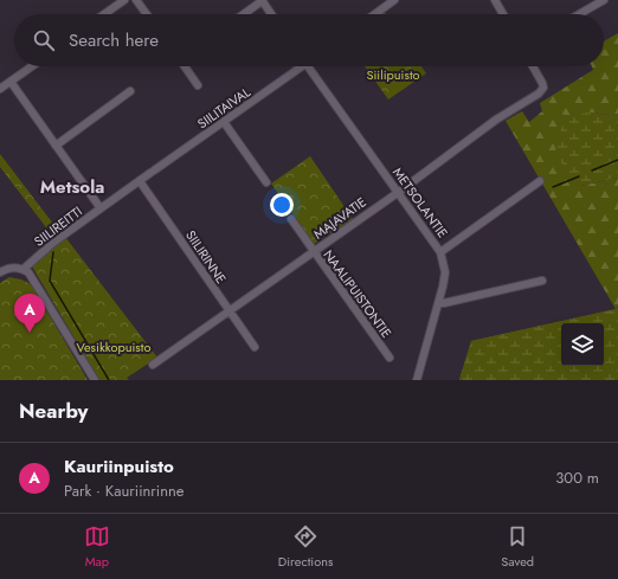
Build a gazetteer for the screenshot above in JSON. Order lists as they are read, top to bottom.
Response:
{
  "streets": {
    "street": [
      "SIILITAIVAL",
      "METSOLANTIE",
      "MAJAVATIE",
      "SIILIREITTI",
      "SIILIRINNE",
      "NAALIPUISTONTIE"
    ]
  },
  "crossings": [
    ["SIILITAIVAL", "SIILIREITTI"],
    ["METSOLANTIE", "MAJAVATIE"],
    ["MAJAVATIE", "SIILIRINNE"],
    ["MAJAVATIE", "NAALIPUISTONTIE"],
    ["SIILIREITTI", "SIILIRINNE"]
  ],
  "districts": ["Metsola"],
  "parks": ["Siilipuisto", "Vesikkopuisto"],
  "page": {
    "search": "Search here",
    "pins": "A",
    "heading": "Nearby",
    "list": [
      {
        "mark": "A",
        "name": "Kauriinpuisto",
        "note": "Park · Kauriinrinne",
        "value": "300 m"
      }
    ],
    "nav": ["Map", "Directions", "Saved"]
  }
}
